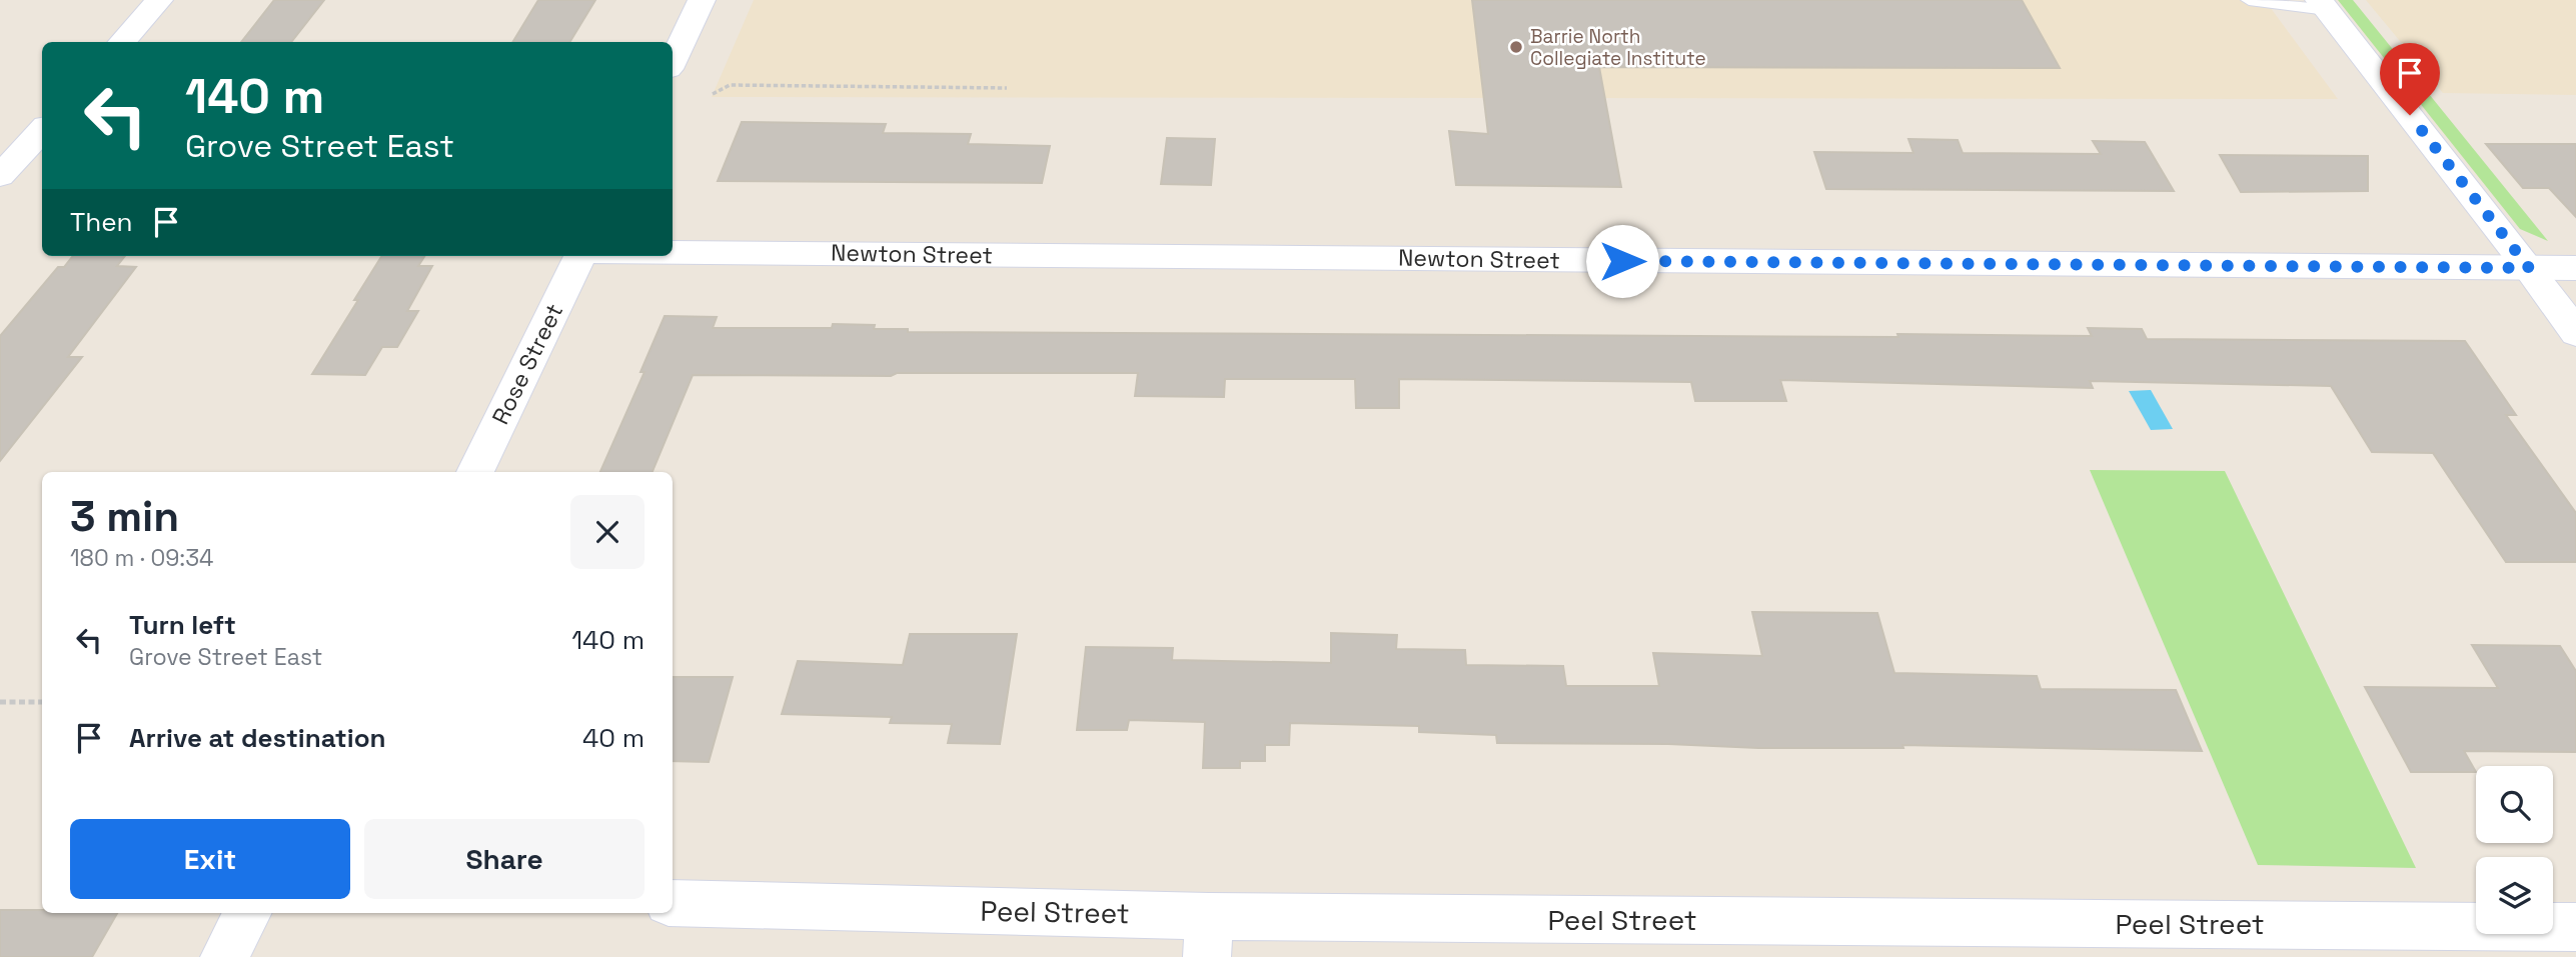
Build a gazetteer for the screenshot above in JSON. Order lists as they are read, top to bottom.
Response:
{
  "streets": {
    "street": ["Newton Street", "Rose Street", "Peel Street"]
  },
  "places": ["Barrie North Collegiate Institute"],
  "page": {
    "turn": ["140 m", "Grove Street East"],
    "then": "Then",
    "heading": ["3 min", "180 m · 09:34"],
    "list": [
      {
        "name": "Turn left",
        "note": "Grove Street East",
        "value": "140 m"
      },
      {
        "name": "Arrive at destination",
        "value": "40 m"
      }
    ],
    "buttons": ["Exit", "Share"]
  }
}
